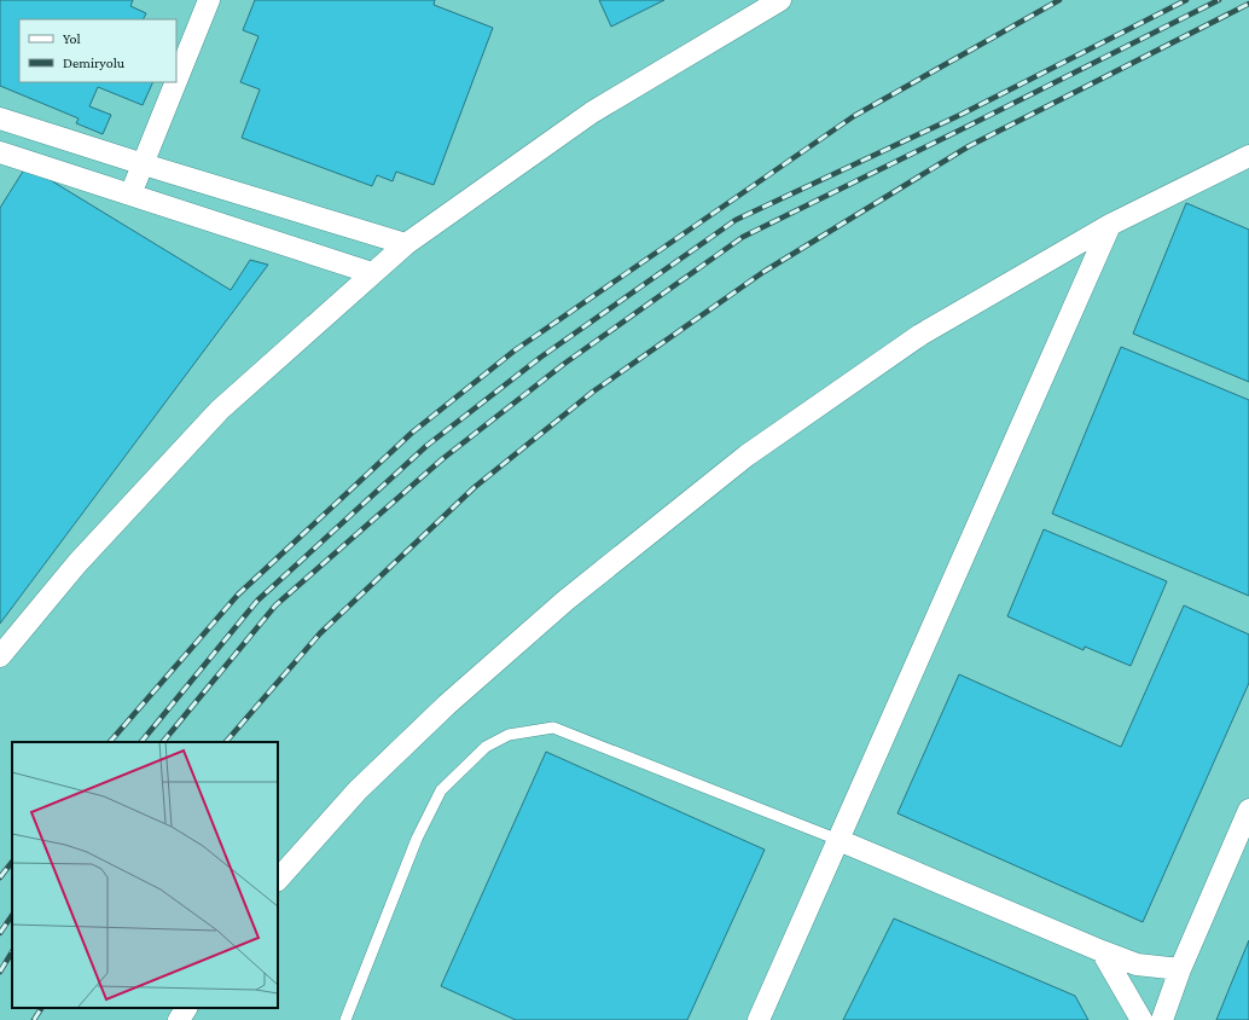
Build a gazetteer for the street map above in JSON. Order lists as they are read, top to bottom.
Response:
{
  "legend": ["Yol", "Demiryolu"]
}
